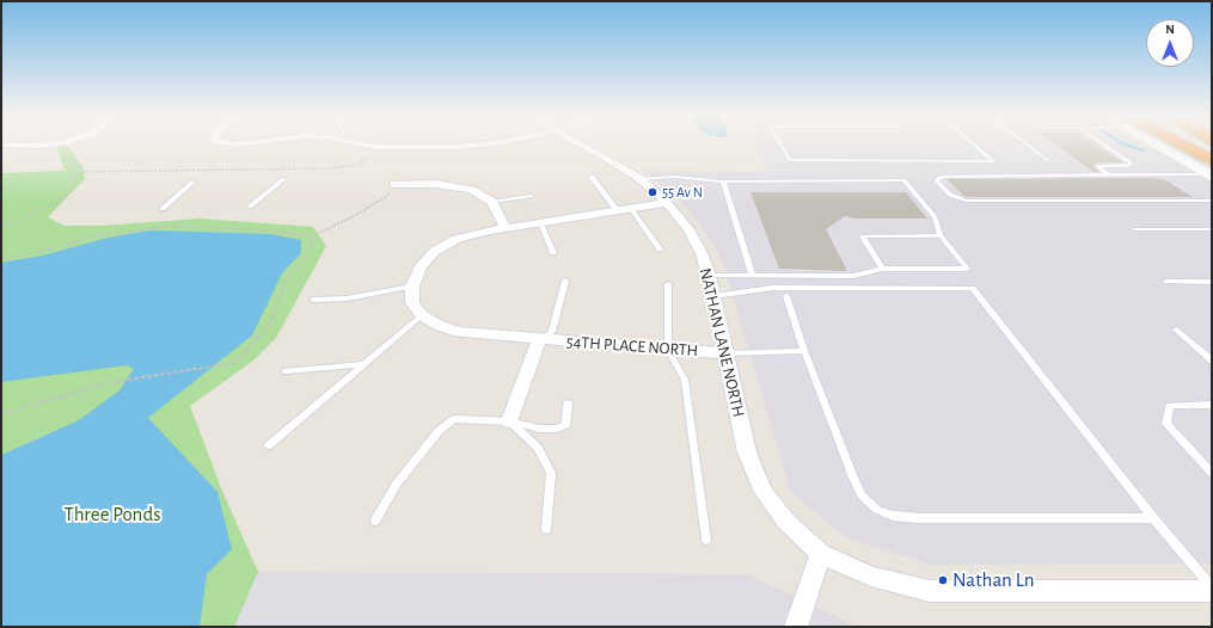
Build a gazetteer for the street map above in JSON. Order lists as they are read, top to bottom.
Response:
{
  "streets": {
    "street": ["NATHAN LANE NORTH", "54TH PLACE NORTH"]
  },
  "crossings": [
    ["NATHAN LANE NORTH", "54TH PLACE NORTH"]
  ],
  "parks": ["Three Ponds"],
  "places": ["55 Av N", "Nathan Ln"],
  "north": "top"
}
